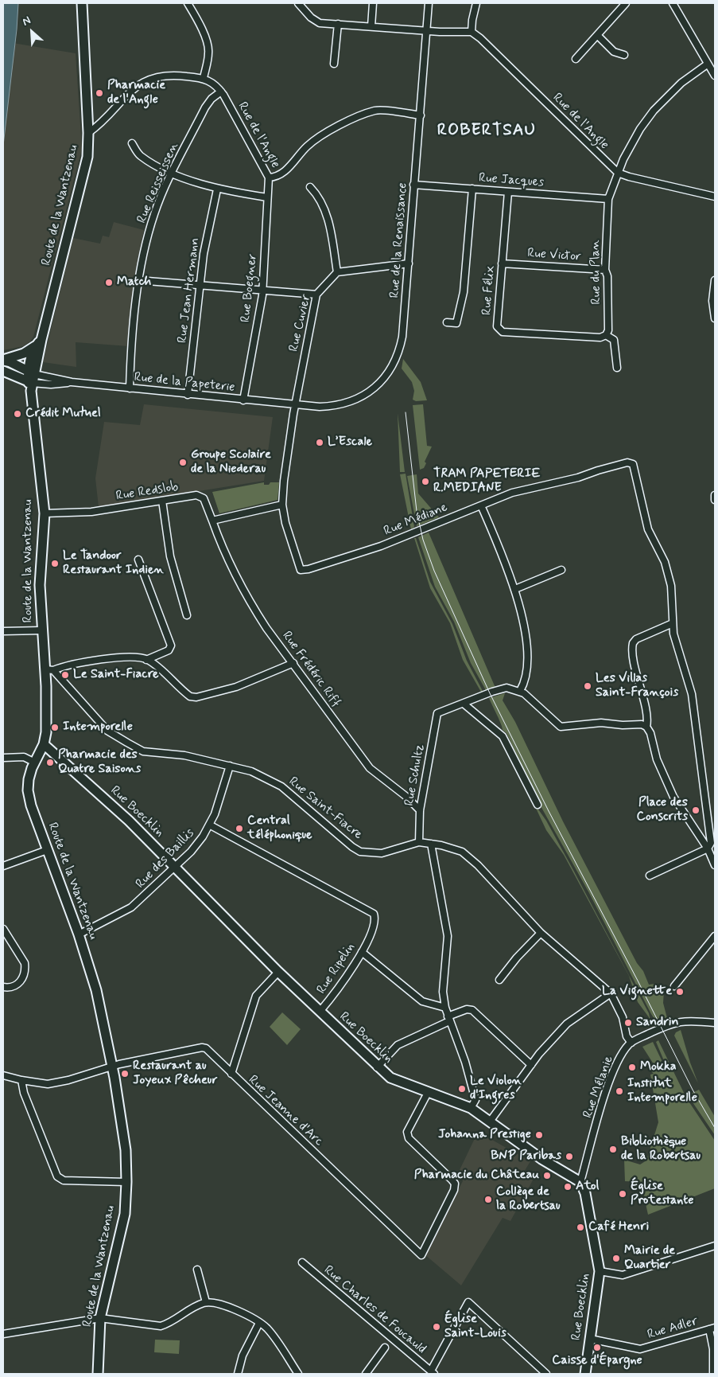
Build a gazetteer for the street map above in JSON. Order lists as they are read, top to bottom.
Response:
{
  "streets": {
    "main road": ["Route de la Wantzenau", "Rue Boecklin"],
    "street": [
      "Rue de l'Angle",
      "Rue Jacques",
      "Rue Reisseissen",
      "Rue de la Renaissance",
      "Rue Victor",
      "Rue du Plan",
      "Rue Boegner",
      "Rue Jean Hermann",
      "Rue Félix",
      "Rue Cuvier",
      "Rue de la Papeterie",
      "Rue Redslob",
      "Rue Médiane",
      "Rue Frédéric Riff",
      "Rue Schultz",
      "Rue Saint-Fiacre",
      "Rue des Baillis",
      "Rue Ripelin",
      "Rue Mélanie",
      "Rue Jeanne d'Arc",
      "Rue Charles de Foucauld",
      "Rue Adler"
    ]
  },
  "crossings": [
    ["Rue de l'Angle", "Rue Reisseissen"],
    ["Rue de l'Angle", "Route de la Wantzenau"],
    ["Rue de l'Angle", "Rue de la Renaissance"],
    ["Rue de l'Angle", "Rue du Plan"],
    ["Rue de l'Angle", "Rue Boegner"],
    ["Rue Jacques", "Rue de la Renaissance"],
    ["Rue Jacques", "Rue du Plan"],
    ["Rue Jacques", "Rue Félix"],
    ["Rue Reisseissen", "Rue de la Papeterie"],
    ["Route de la Wantzenau", "Rue de la Papeterie"],
    ["Route de la Wantzenau", "Rue Redslob"],
    ["Route de la Wantzenau", "Rue Saint-Fiacre"],
    ["Route de la Wantzenau", "Rue Boecklin"],
    ["Route de la Wantzenau", "Rue des Baillis"],
    ["Route de la Wantzenau", "Rue Jeanne d'Arc"],
    ["Rue de la Renaissance", "Rue Cuvier"],
    ["Rue de la Renaissance", "Rue de la Papeterie"],
    ["Rue Victor", "Rue du Plan"],
    ["Rue Victor", "Rue Félix"],
    ["Rue du Plan", "Rue Félix"],
    ["Rue Boegner", "Rue de la Papeterie"],
    ["Rue Jean Hermann", "Rue de la Papeterie"],
    ["Rue Cuvier", "Rue de la Papeterie"],
    ["Rue Cuvier", "Rue Médiane"],
    ["Rue Redslob", "Rue Frédéric Riff"],
    ["Rue Frédéric Riff", "Rue Schultz"],
    ["Rue Schultz", "Rue Saint-Fiacre"],
    ["Rue Saint-Fiacre", "Rue des Baillis"],
    ["Rue Saint-Fiacre", "Rue Mélanie"],
    ["Rue Boecklin", "Rue des Baillis"],
    ["Rue Boecklin", "Rue Ripelin"],
    ["Rue Boecklin", "Rue Mélanie"],
    ["Rue Boecklin", "Rue Jeanne d'Arc"],
    ["Rue Boecklin", "Rue Adler"],
    ["Rue des Baillis", "Rue Ripelin"]
  ],
  "districts": ["ROBERTSAU"],
  "places": [
    "Pharmacie de l'Angle",
    "Match",
    "Crédit Mutuel",
    "L’Escale",
    "Groupe Scolaire de la Niederau",
    "TRAM PAPETERIE R.MEDIANE",
    "Le Tandoor Restaurant Indien",
    "Le Saint-Fiacre",
    "Les Villas Saint-François",
    "Intemporelle",
    "Pharmacie des Quatre Saisons",
    "Place des Conscrits",
    "Central téléphonique",
    "La Vignette",
    "Sandrin",
    "Mokka",
    "Restaurant au Joyeux Pêcheur",
    "Le Violon d'Ingres",
    "Institut Intemporelle",
    "Johanna Prestige",
    "Bibliothèque de la Robertsau",
    "BNP Paribas",
    "Pharmacie du Château",
    "Atol",
    "Église Protestante",
    "Collège de la Robertsau",
    "Café Henri",
    "Mairie de Quartier",
    "Église Saint-Louis",
    "Caisse d'Épargne"
  ],
  "north": "top left"
}
